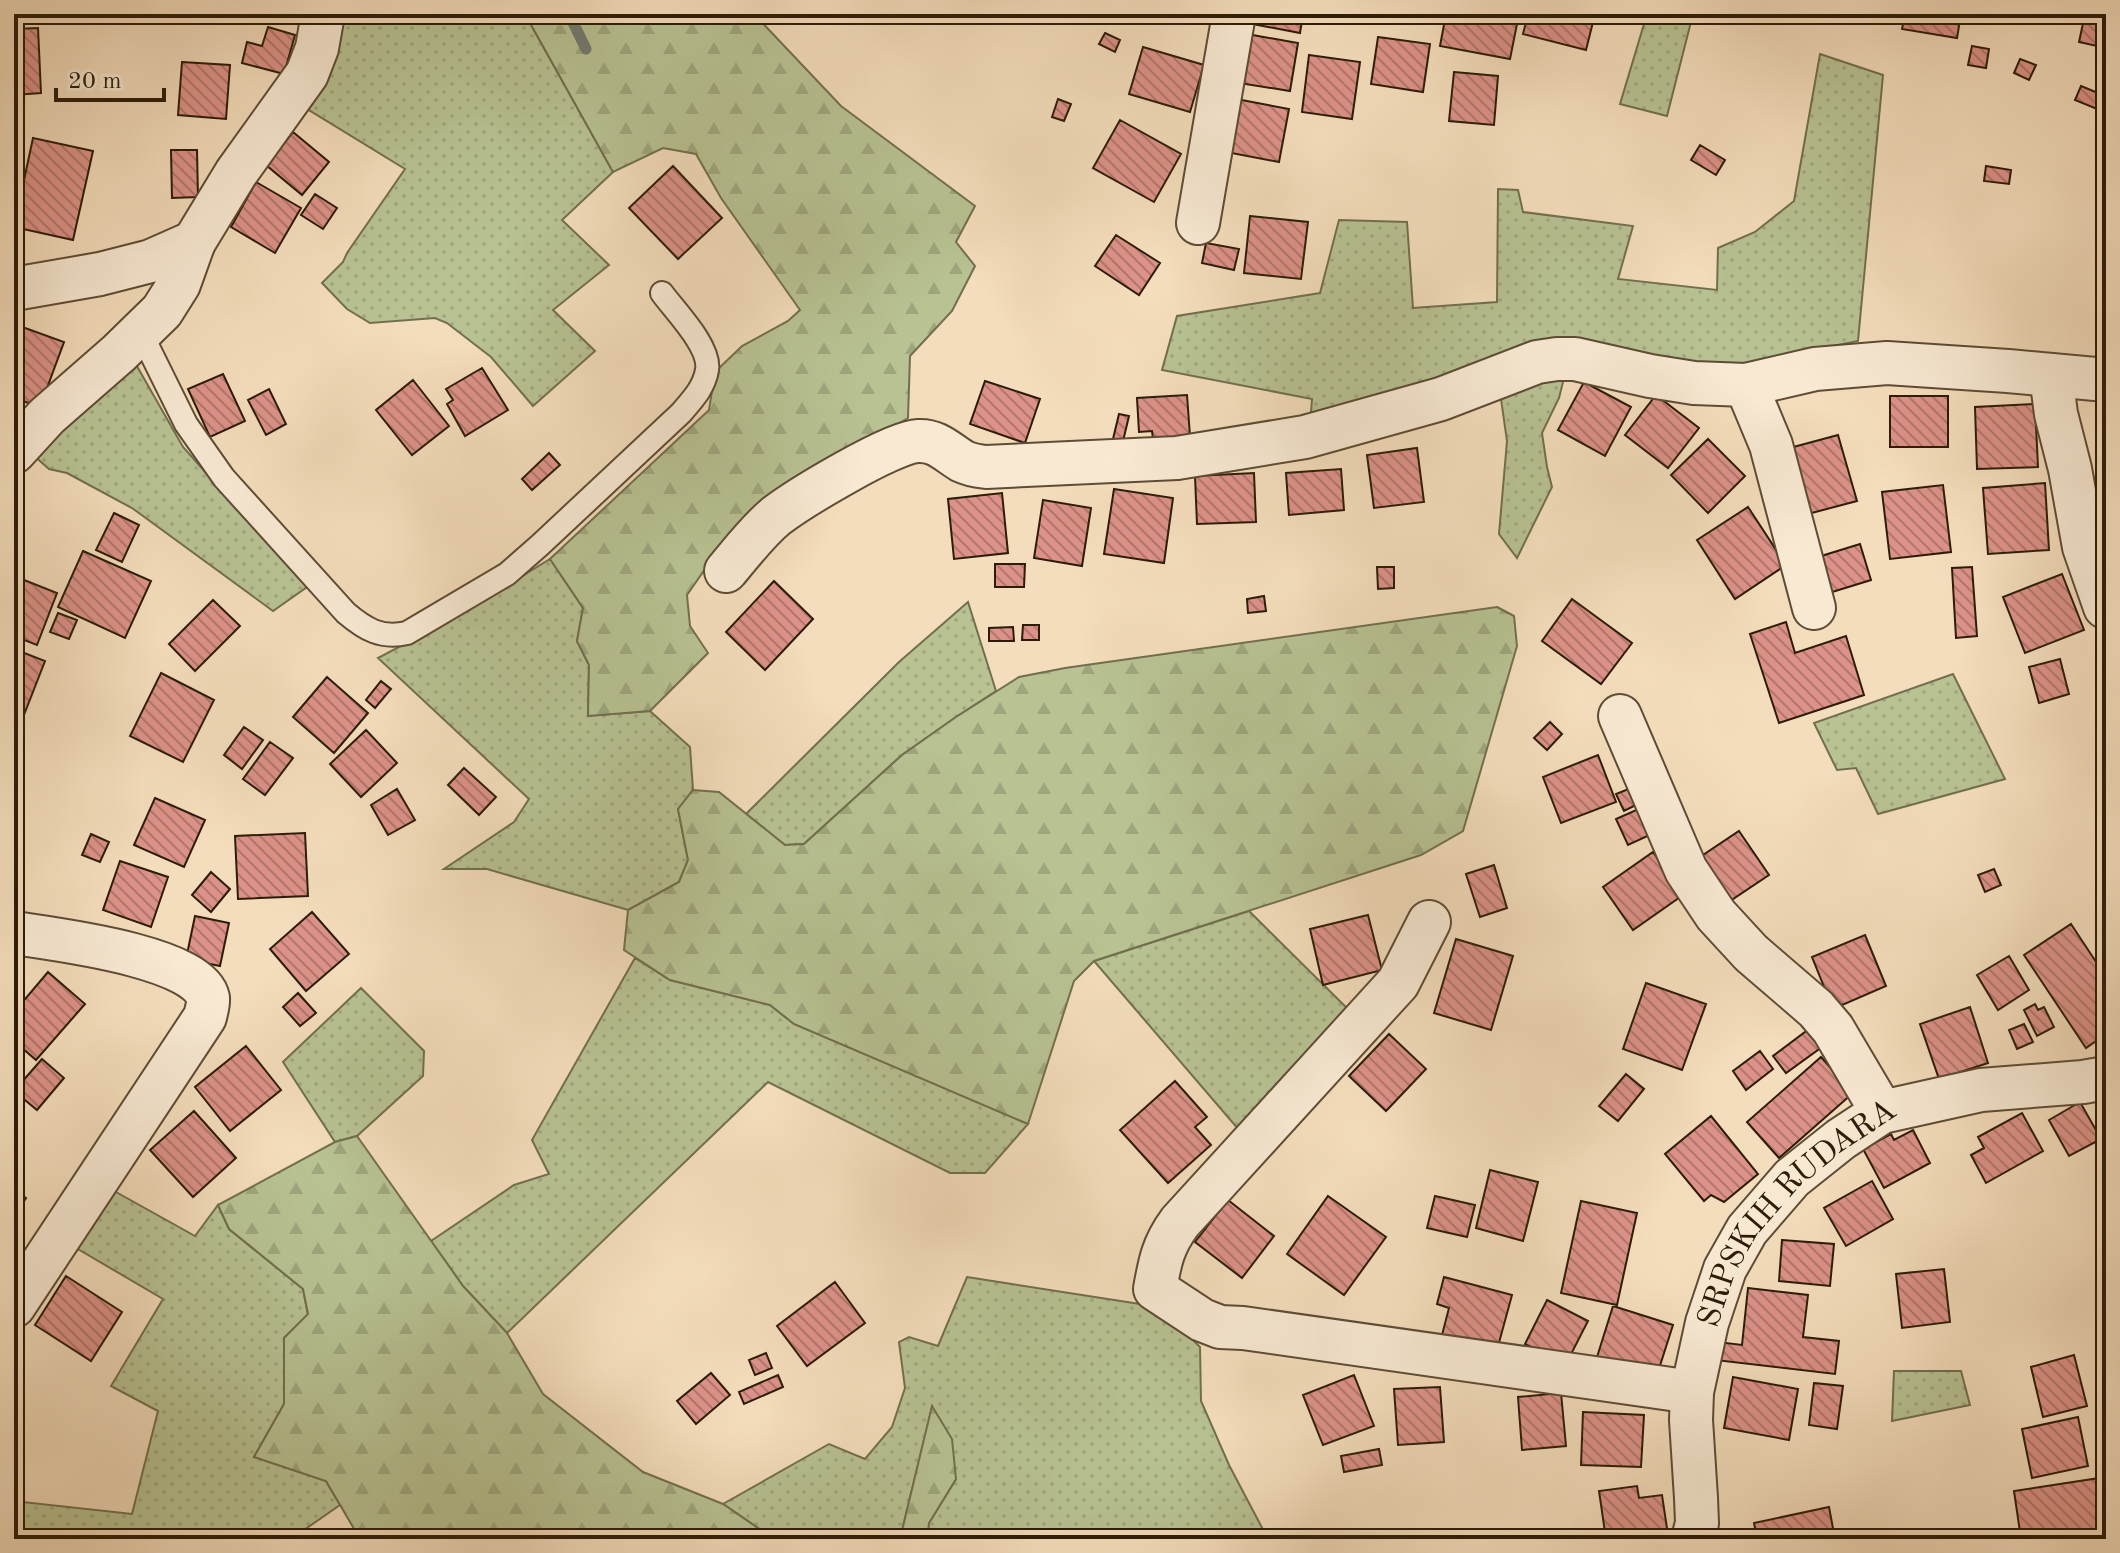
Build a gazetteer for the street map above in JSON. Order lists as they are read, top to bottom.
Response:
{
  "streets": {
    "street": ["SRPSKIH RUDARA"]
  },
  "scale_bar": "20 m"
}
